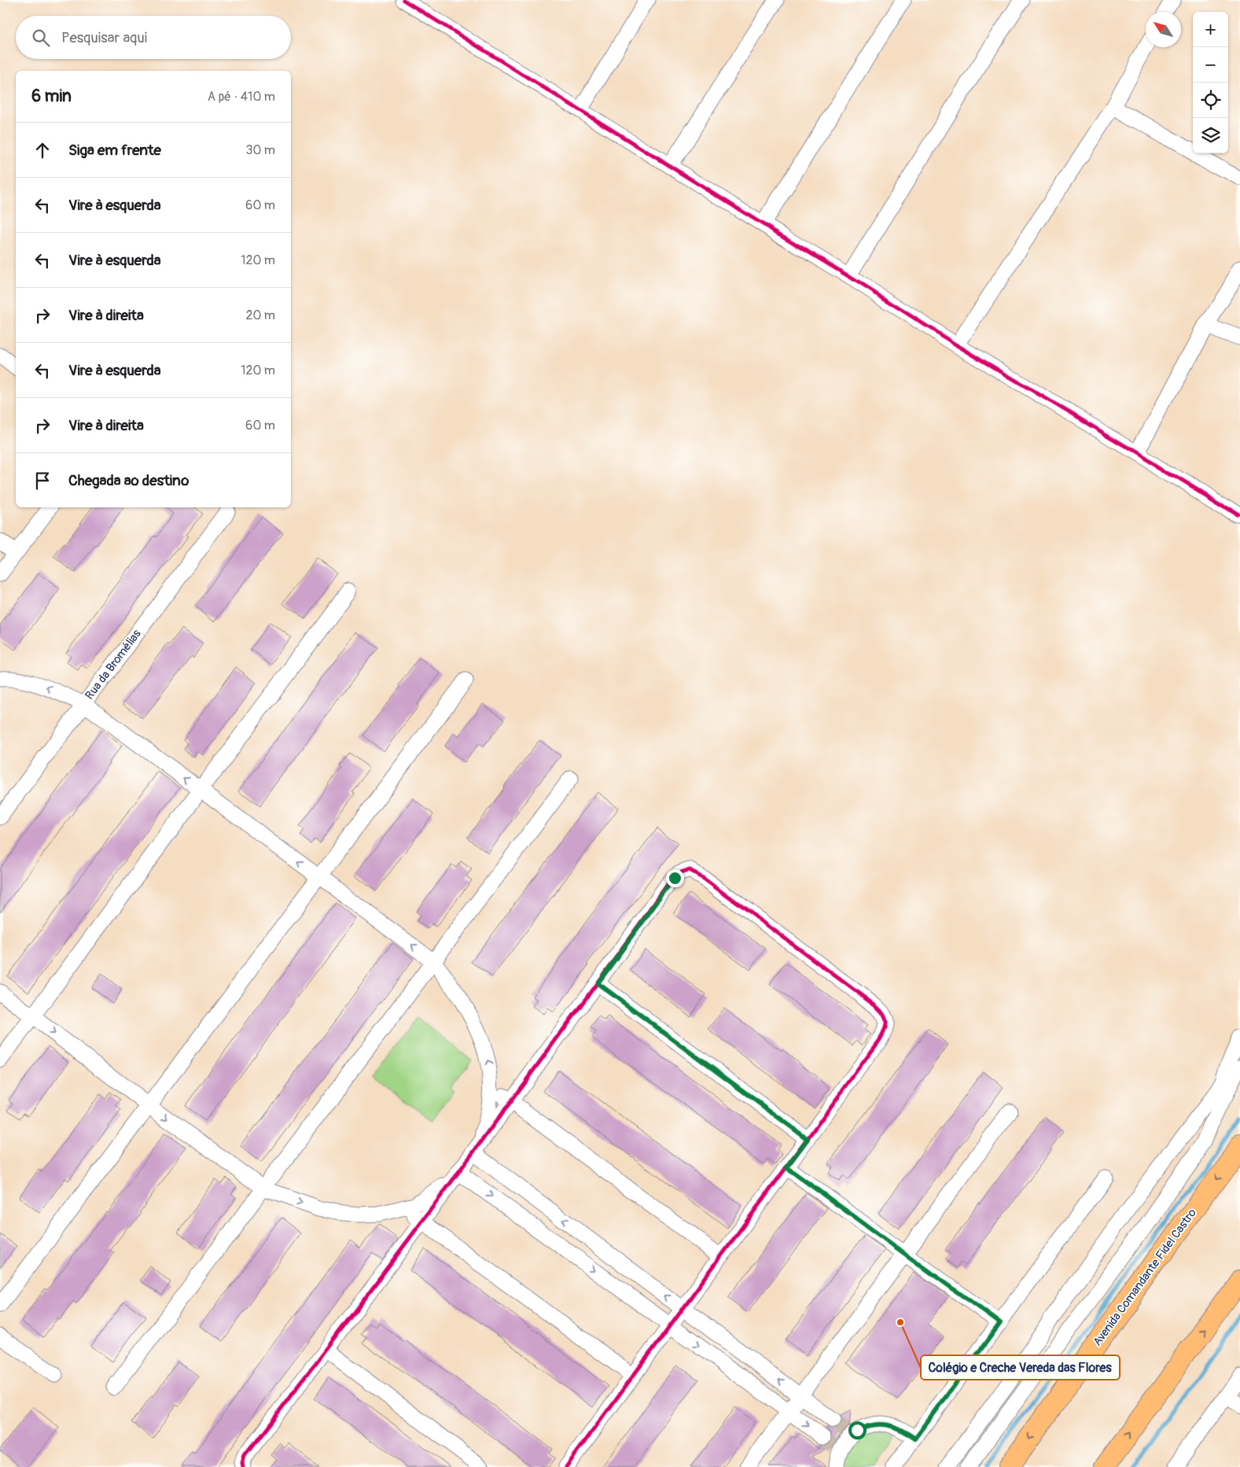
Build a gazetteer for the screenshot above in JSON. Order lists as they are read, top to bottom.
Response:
{
  "streets": {
    "highway": ["Avenida Comandante Fidel Castro"],
    "street": ["Rua da Bromélias"]
  },
  "places": ["Colégio e Creche Vereda das Flores"],
  "north": "top left",
  "page": {
    "map_buttons": ["+", "−"],
    "search": "Pesquisar aqui",
    "heading": ["6 min", "A pé · 410 m"],
    "list": [
      ["Siga em frente", "30 m"],
      ["Vire à esquerda", "60 m"],
      ["Vire à esquerda", "120 m"],
      ["Vire à direita", "20 m"],
      ["Vire à esquerda", "120 m"],
      ["Vire à direita", "60 m"],
      "Chegada ao destino"
    ]
  }
}
